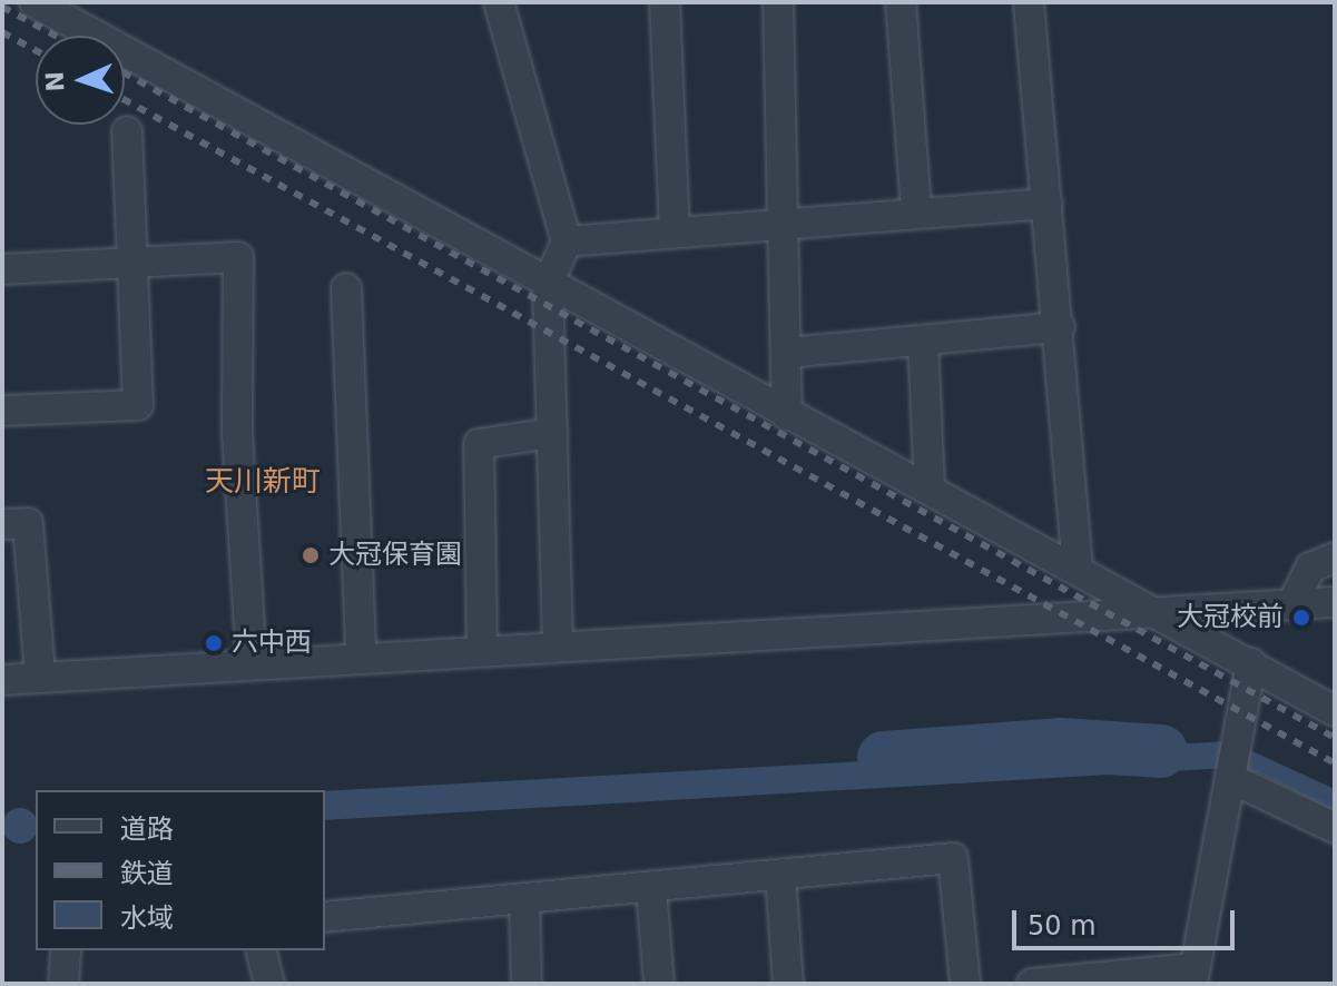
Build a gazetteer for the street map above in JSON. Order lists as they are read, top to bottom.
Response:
{
  "districts": ["天川新町"],
  "places": ["大冠保育園", "大冠校前", "六中西"],
  "legend": ["道路", "鉄道", "水域"],
  "scale_bar": "50 m",
  "north": "left"
}
